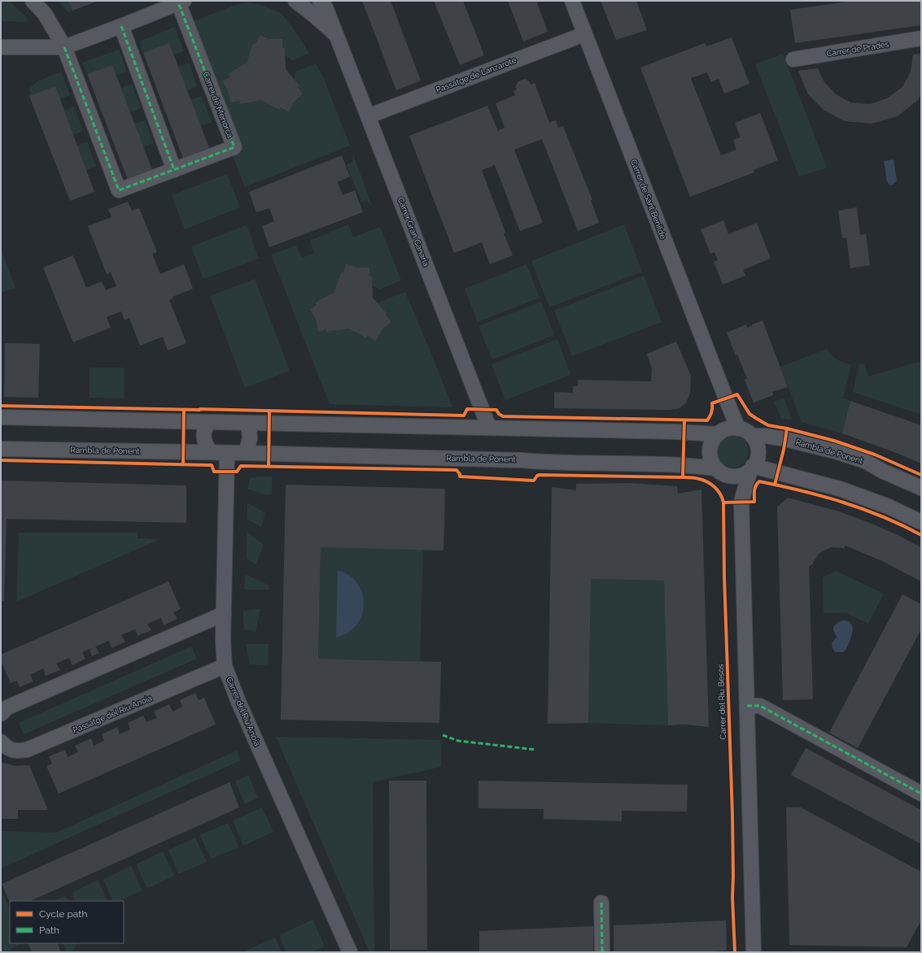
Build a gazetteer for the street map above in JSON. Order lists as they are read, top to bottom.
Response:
{
  "streets": {
    "street": [
      "Carrer de Prades",
      "Passatge de Lanzarote",
      "Carrer de Menorca",
      "Carrer de Sant Benilde",
      "Carrer Gran Canaria",
      "Rambla de Ponent",
      "Carrer del Riu Anoia",
      "Passatge del Riu Anoia"
    ],
    "cycle path": ["Carrer del Riu Besòs"]
  },
  "crossings": [
    ["Passatge de Lanzarote", "Carrer de Sant Benilde"],
    ["Passatge de Lanzarote", "Carrer Gran Canaria"],
    ["Carrer de Sant Benilde", "Rambla de Ponent"],
    ["Rambla de Ponent", "Carrer del Riu Anoia"],
    ["Carrer del Riu Anoia", "Passatge del Riu Anoia"]
  ],
  "legend": ["Cycle path", "Path"]
}
